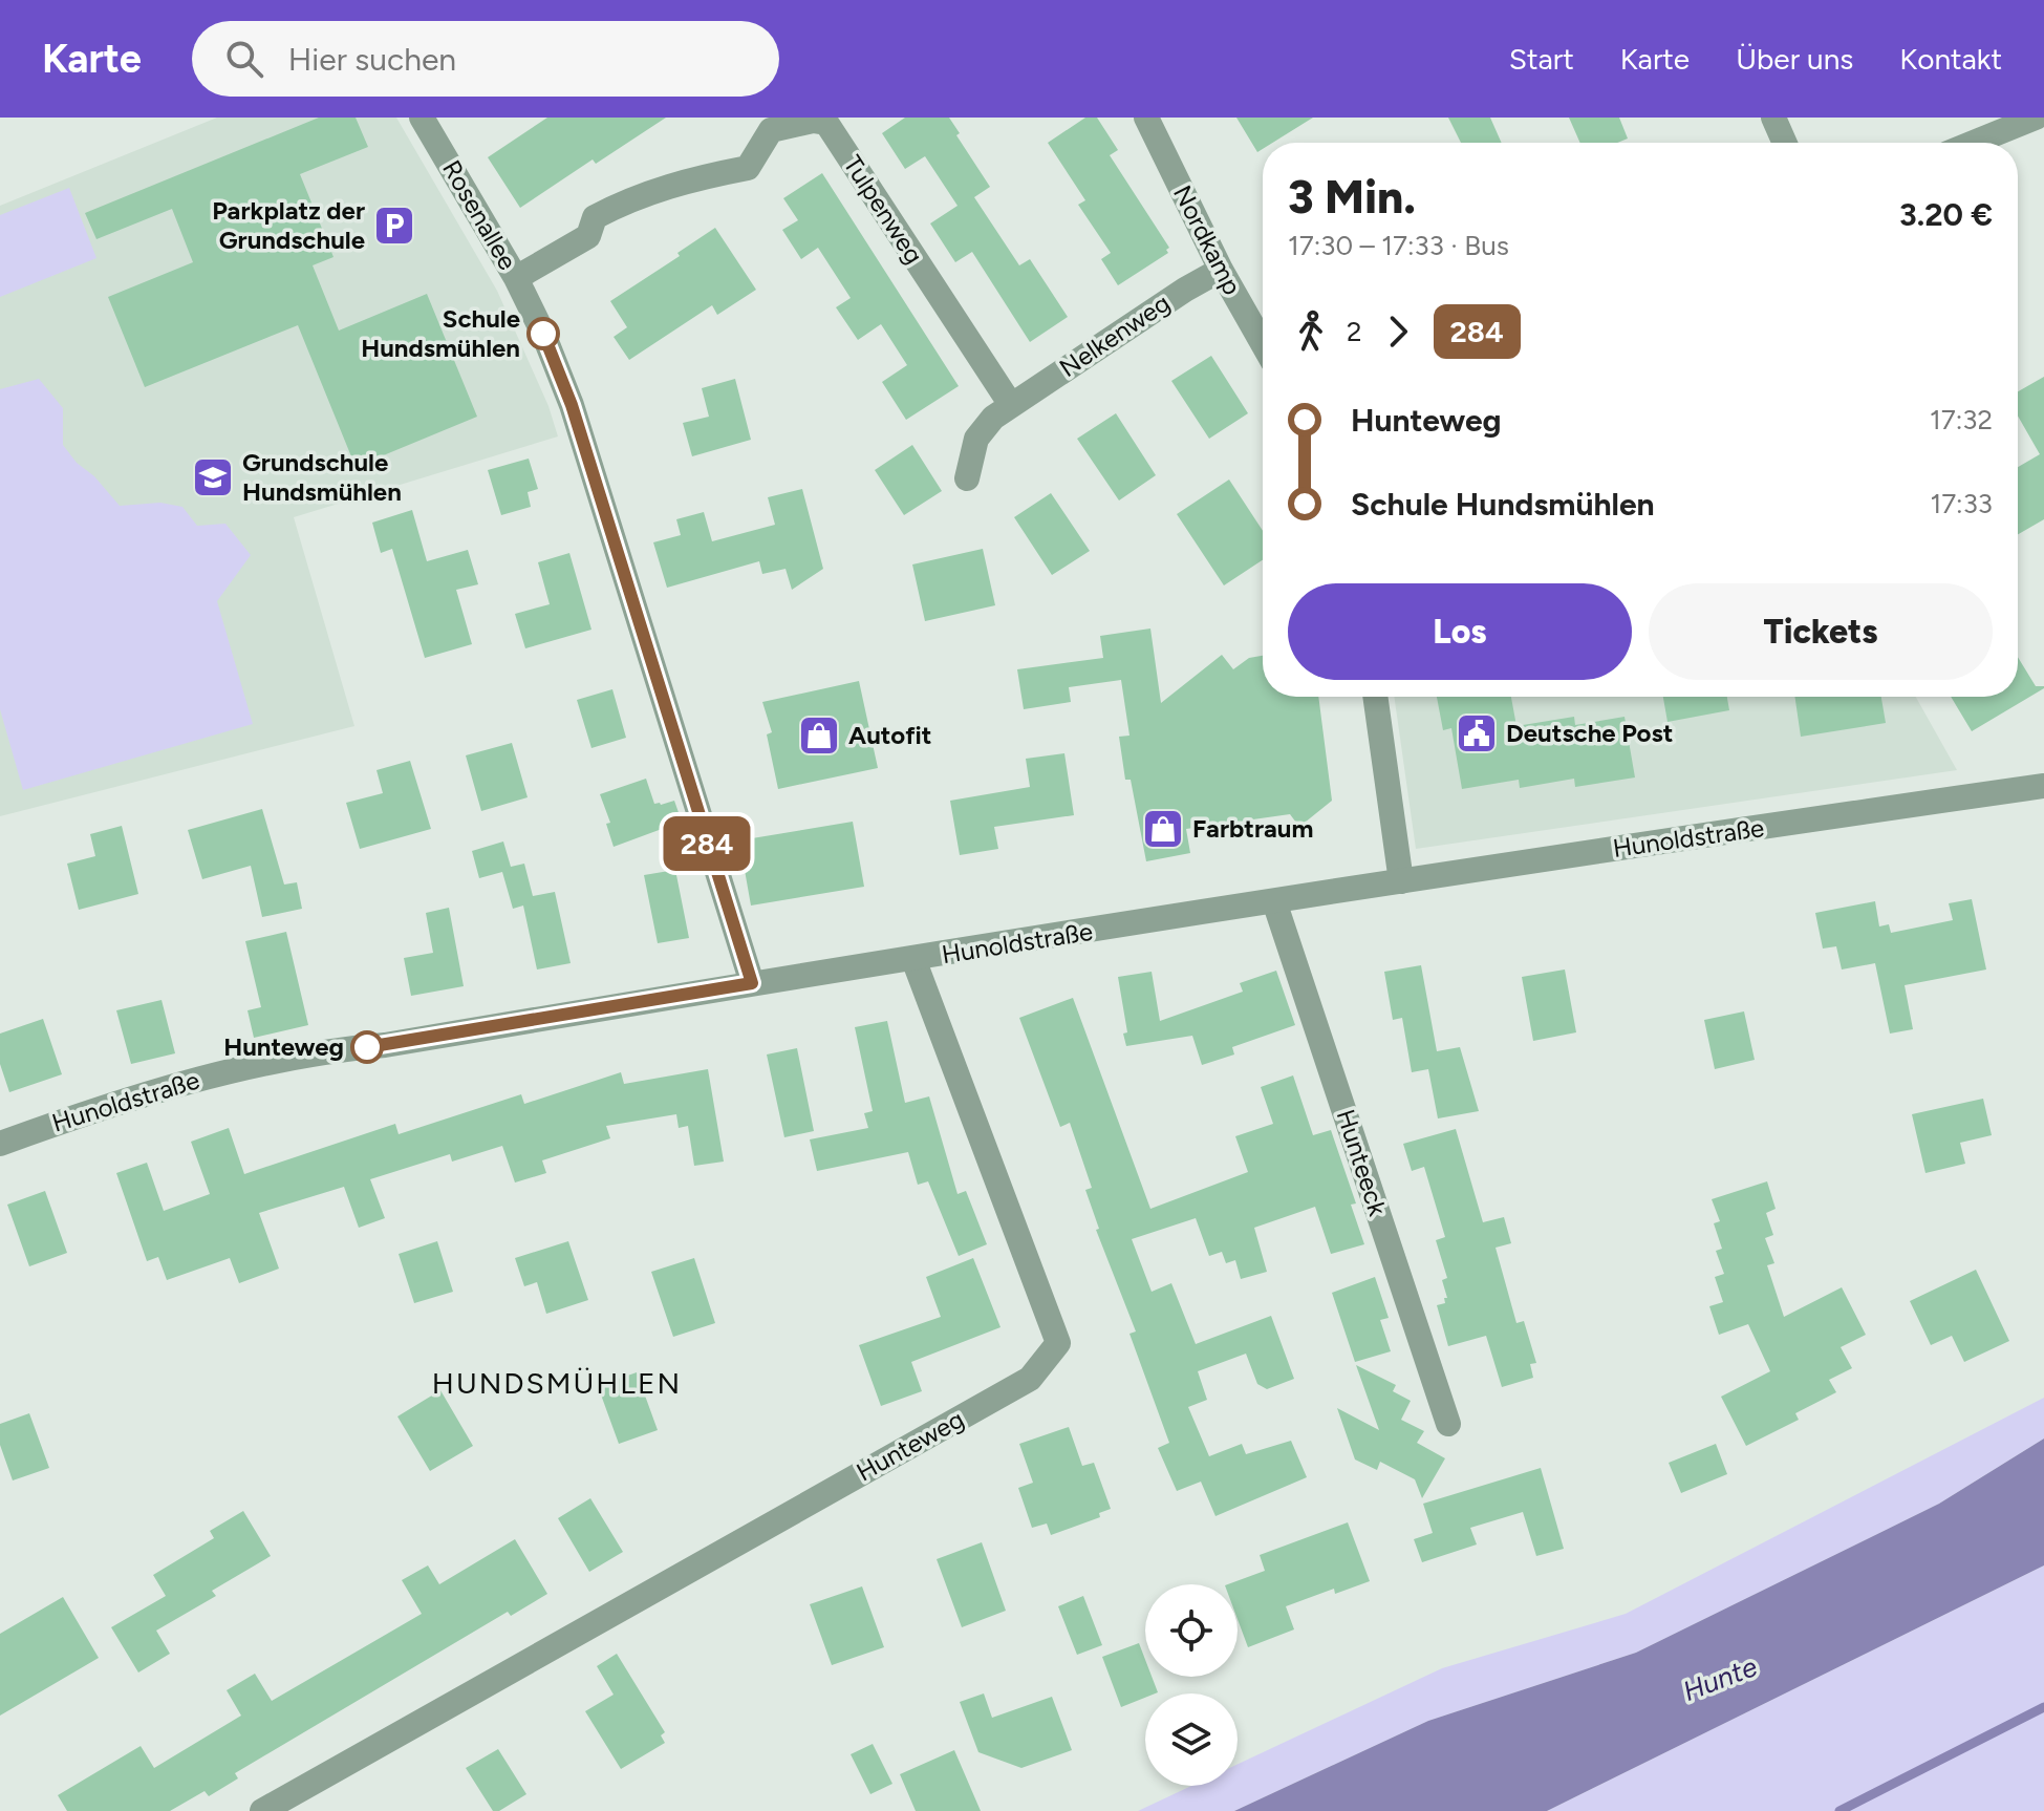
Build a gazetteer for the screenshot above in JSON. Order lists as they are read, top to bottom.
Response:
{
  "streets": {
    "street": [
      "Tulpenweg",
      "Rosenallee",
      "Nordkamp",
      "Nelkenweg",
      "Hunoldstraße",
      "Hunteeck",
      "Hunteweg"
    ]
  },
  "crossings": [
    ["Tulpenweg", "Rosenallee"],
    ["Tulpenweg", "Nelkenweg"],
    ["Rosenallee", "Hunoldstraße"],
    ["Nordkamp", "Nelkenweg"],
    ["Hunoldstraße", "Hunteeck"],
    ["Hunoldstraße", "Hunteweg"]
  ],
  "districts": ["HUNDSMÜHLEN"],
  "water": ["Hunte"],
  "places": {
    "parking": ["Parkplatz der Grundschule"],
    "other": ["Schule Hundsmühlen", "Hunteweg"],
    "school or university": ["Grundschule Hundsmühlen"],
    "public building": ["Deutsche Post"],
    "shop": ["Autofit", "Farbtraum"]
  },
  "lines": ["bus line 284"],
  "page": {
    "header": "Karte",
    "search": "Hier suchen",
    "nav": [
      "Start",
      "Karte",
      "Über uns",
      "Kontakt"
    ],
    "on_map": "284",
    "heading": ["3 Min.", "17:30 – 17:33 · Bus", "3.20 €"],
    "legs": ["2", "284"],
    "list": [
      {
        "name": "Hunteweg",
        "value": "17:32"
      },
      {
        "name": "Schule Hundsmühlen",
        "value": "17:33"
      }
    ],
    "buttons": ["Los", "Tickets"]
  }
}
